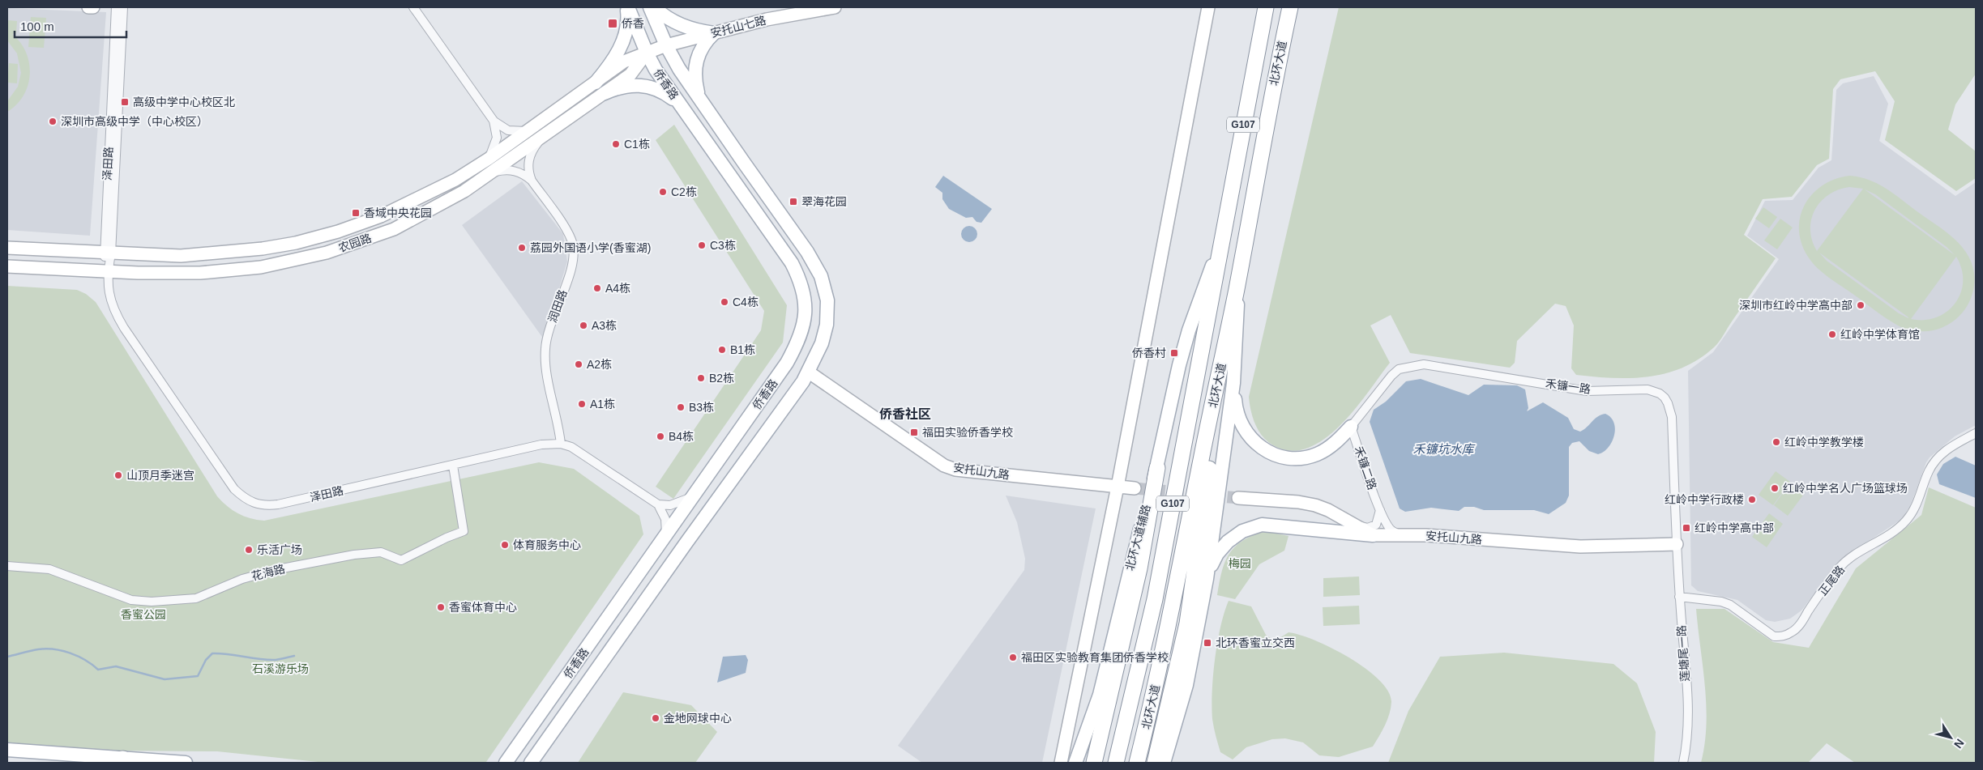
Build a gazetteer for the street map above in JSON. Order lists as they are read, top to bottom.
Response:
{
  "streets": {
    "highway": ["北环大道", "G107"],
    "main road": ["侨香路", "北环大道辅路"],
    "street": [
      "安托山七路",
      "泽田路",
      "农园路",
      "润田路",
      "禾镰一路",
      "禾镰二路",
      "安托山九路",
      "花海路",
      "正尾路",
      "莲塘尾一路"
    ]
  },
  "crossings": [
    ["安托山七路", "侨香路"],
    ["安托山七路", "农园路"],
    ["北环大道", "北环大道辅路"],
    ["侨香路", "农园路"],
    ["侨香路", "安托山九路"],
    ["泽田路", "农园路"],
    ["泽田路", "润田路"],
    ["泽田路", "花海路"],
    ["农园路", "润田路"],
    ["禾镰一路", "禾镰二路"],
    ["禾镰一路", "安托山九路"],
    ["禾镰一路", "莲塘尾一路"],
    ["禾镰二路", "安托山九路"],
    ["安托山九路", "莲塘尾一路"],
    ["正尾路", "莲塘尾一路"]
  ],
  "districts": ["侨香社区"],
  "water": ["禾镰坑水库"],
  "parks": ["梅园", "香蜜公园", "石溪游乐场"],
  "places": {
    "transit": [
      "侨香",
      "高级中学中心校区北",
      "翠海花园",
      "香域中央花园",
      "侨香村",
      "福田实验侨香学校",
      "红岭中学高中部",
      "北环香蜜立交西"
    ],
    "other": [
      "深圳市高级中学（中心校区）",
      "C1栋",
      "C2栋",
      "C3栋",
      "荔园外国语小学(香蜜湖)",
      "A4栋",
      "C4栋",
      "深圳市红岭中学高中部",
      "A3栋",
      "红岭中学体育馆",
      "B1栋",
      "A2栋",
      "B2栋",
      "A1栋",
      "B3栋",
      "B4栋",
      "红岭中学教学楼",
      "山顶月季迷宫",
      "红岭中学名人广场篮球场",
      "红岭中学行政楼",
      "体育服务中心",
      "乐活广场",
      "香蜜体育中心",
      "福田区实验教育集团侨香学校",
      "金地网球中心"
    ]
  },
  "scale_bar": "100 m",
  "north": "bottom right"
}
